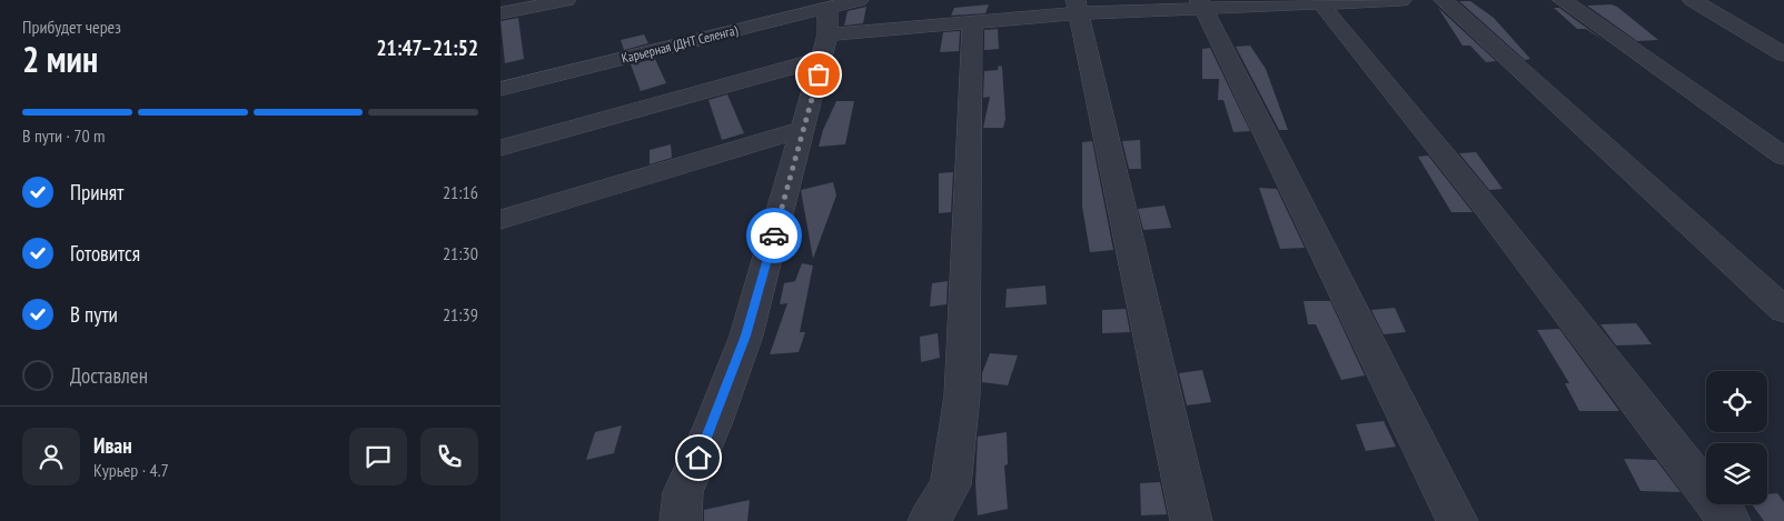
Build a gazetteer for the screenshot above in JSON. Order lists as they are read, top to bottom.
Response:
{
  "streets": {
    "street": ["Карьерная (ДНТ Селенга)"]
  },
  "page": {
    "heading": ["2 мин", "Прибудет через", "21:47–21:52"],
    "panel": ["Иван", "Курьер · 4.7"],
    "bar": "В пути · 70 m",
    "list": [
      ["Принят", "21:16"],
      ["Готовится", "21:30"],
      ["В пути", "21:39"],
      "Доставлен"
    ]
  }
}
